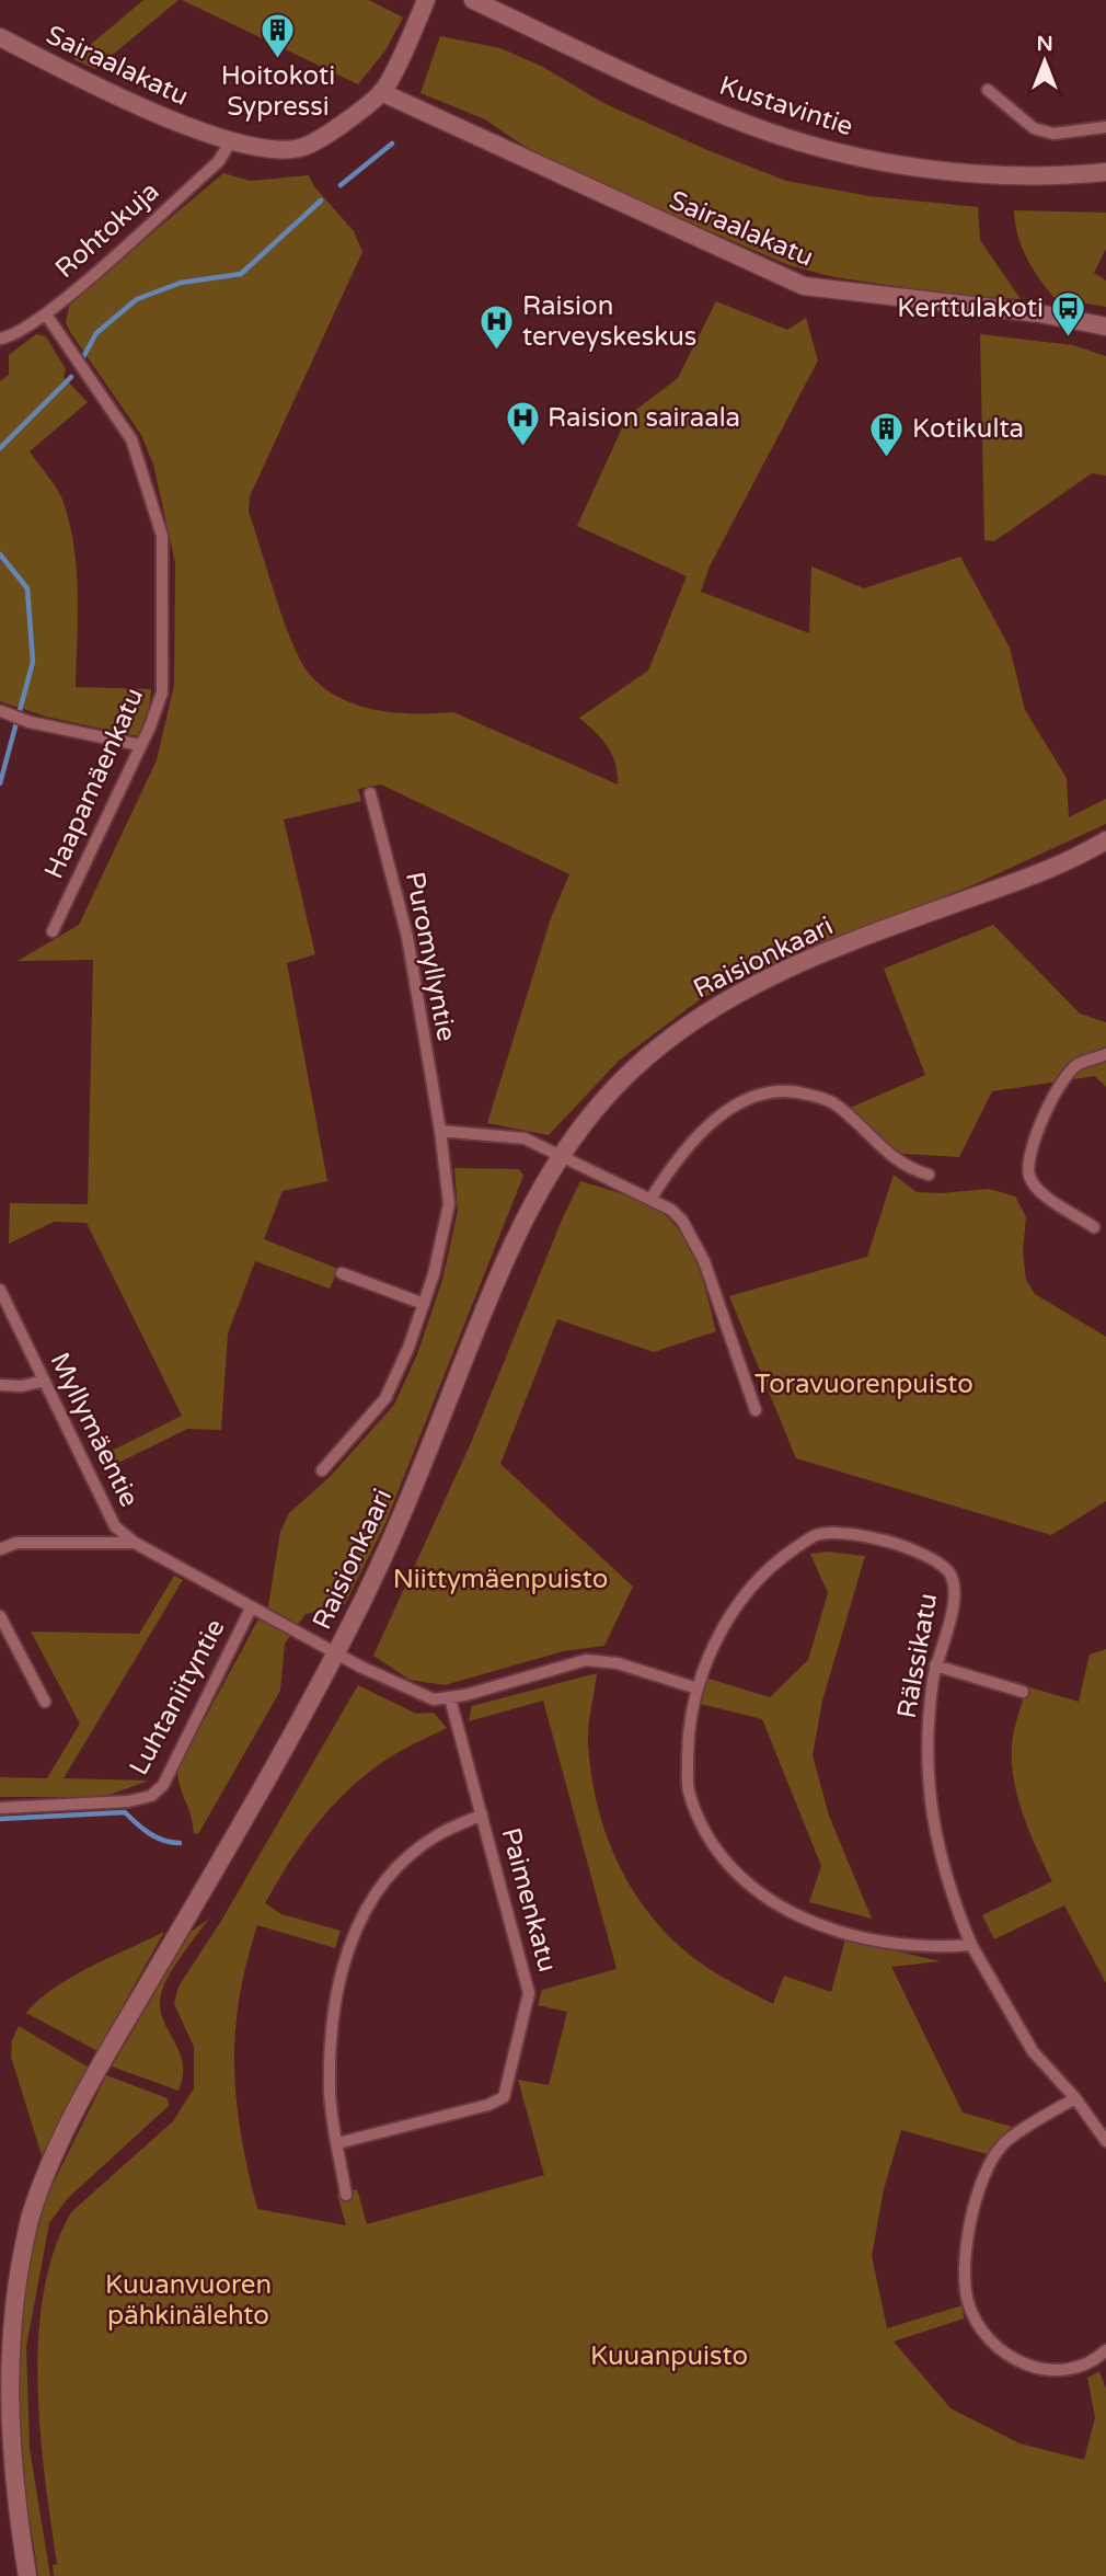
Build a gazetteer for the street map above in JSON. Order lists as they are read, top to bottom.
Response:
{
  "streets": {
    "main road": ["Sairaalakatu", "Kustavintie", "Raisionkaari"],
    "street": [
      "Rohtokuja",
      "Haapamäenkatu",
      "Puromyllyntie",
      "Myllymäentie",
      "Rälssikatu",
      "Luhtaniityntie",
      "Paimenkatu"
    ]
  },
  "crossings": [
    ["Sairaalakatu", "Rohtokuja"],
    ["Rohtokuja", "Haapamäenkatu"],
    ["Raisionkaari", "Myllymäentie"],
    ["Myllymäentie", "Luhtaniityntie"],
    ["Myllymäentie", "Paimenkatu"]
  ],
  "parks": [
    "Toravuorenpuisto",
    "Niittymäenpuisto",
    "Kuuanvuoren pähkinälehto",
    "Kuuanpuisto"
  ],
  "places": {
    "building": ["Hoitokoti Sypressi", "Kotikulta"],
    "bus stop": ["Kerttulakoti"],
    "hospital": ["Raision terveyskeskus", "Raision sairaala"]
  },
  "north": "top"
}
